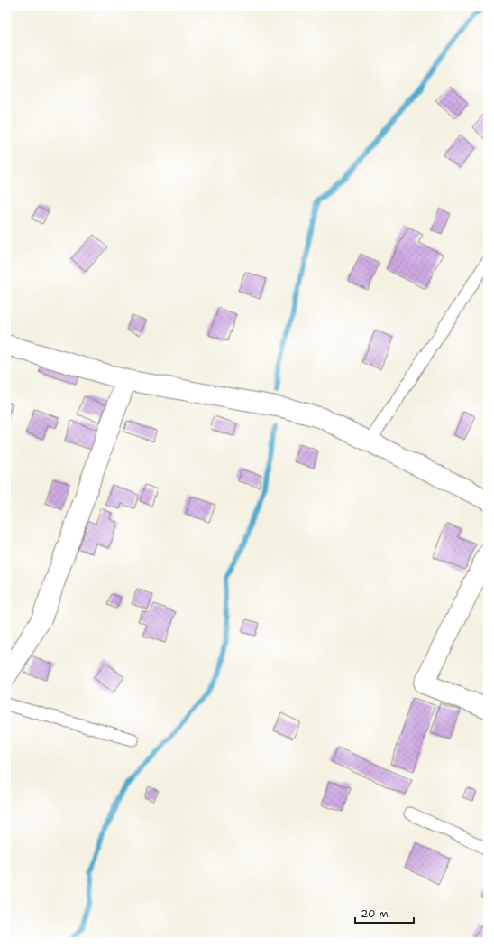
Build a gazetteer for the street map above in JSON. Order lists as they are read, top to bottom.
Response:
{
  "scale_bar": "20 m"
}
